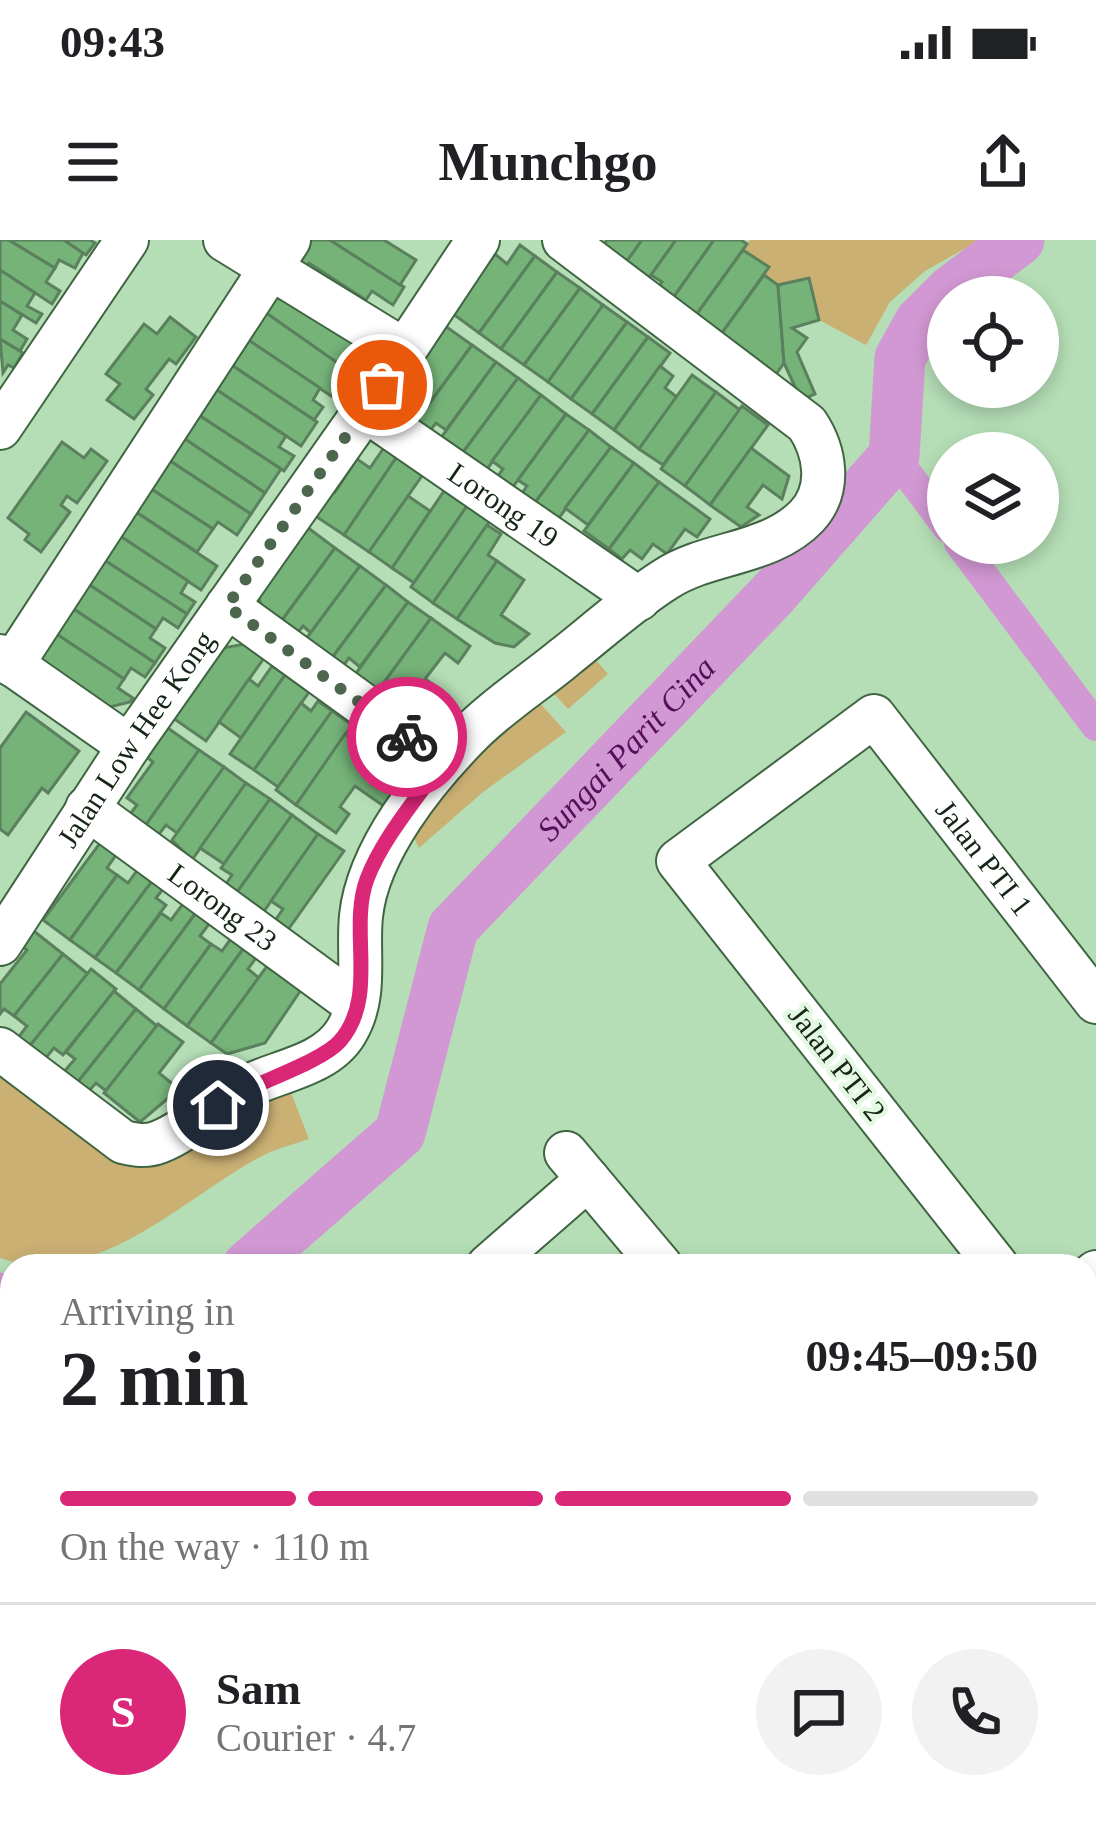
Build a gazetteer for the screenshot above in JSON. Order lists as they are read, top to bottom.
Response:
{
  "streets": {
    "street": [
      "Lorong 19",
      "Jalan Low Hee Kong",
      "Jalan PTI 1",
      "Lorong 23",
      "Jalan PTI 2"
    ]
  },
  "crossings": [
    ["Lorong 19", "Jalan Low Hee Kong"],
    ["Jalan Low Hee Kong", "Lorong 23"],
    ["Jalan PTI 1", "Jalan PTI 2"]
  ],
  "water": ["Sungai Parit Cina"],
  "page": {
    "status": "09:43",
    "header": "Munchgo",
    "heading": ["2 min", "Arriving in", "09:45–09:50"],
    "panel": ["Sam", "Courier · 4.7"],
    "bar": "On the way · 110 m",
    "round": "S"
  }
}
